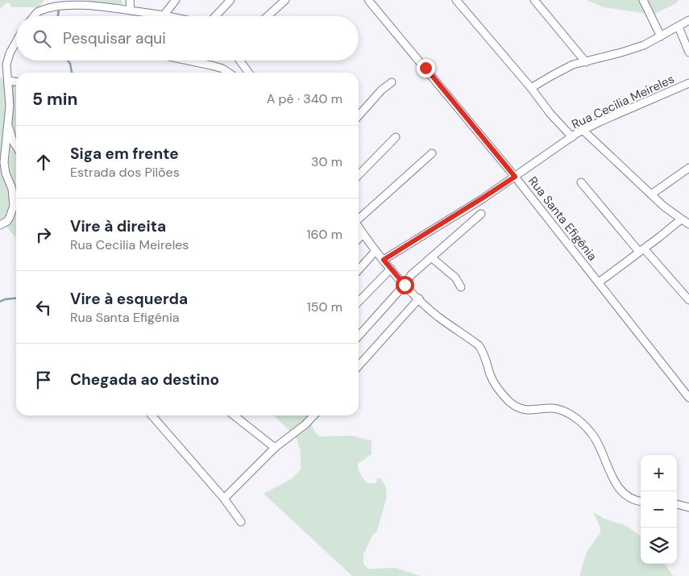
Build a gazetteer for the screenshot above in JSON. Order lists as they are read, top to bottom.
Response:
{
  "streets": {
    "street": ["Rua Cecilia Meireles", "Rua Santa Efigênia"]
  },
  "crossings": [
    ["Rua Cecilia Meireles", "Rua Santa Efigênia"]
  ],
  "page": {
    "search": "Pesquisar aqui",
    "heading": ["5 min", "A pé · 340 m"],
    "list": [
      ["Siga em frente", "Estrada dos Pilões", "30 m"],
      ["Vire à direita", "Rua Cecilia Meireles", "160 m"],
      ["Vire à esquerda", "Rua Santa Efigênia", "150 m"],
      "Chegada ao destino"
    ],
    "map_buttons": ["+", "−"]
  }
}
